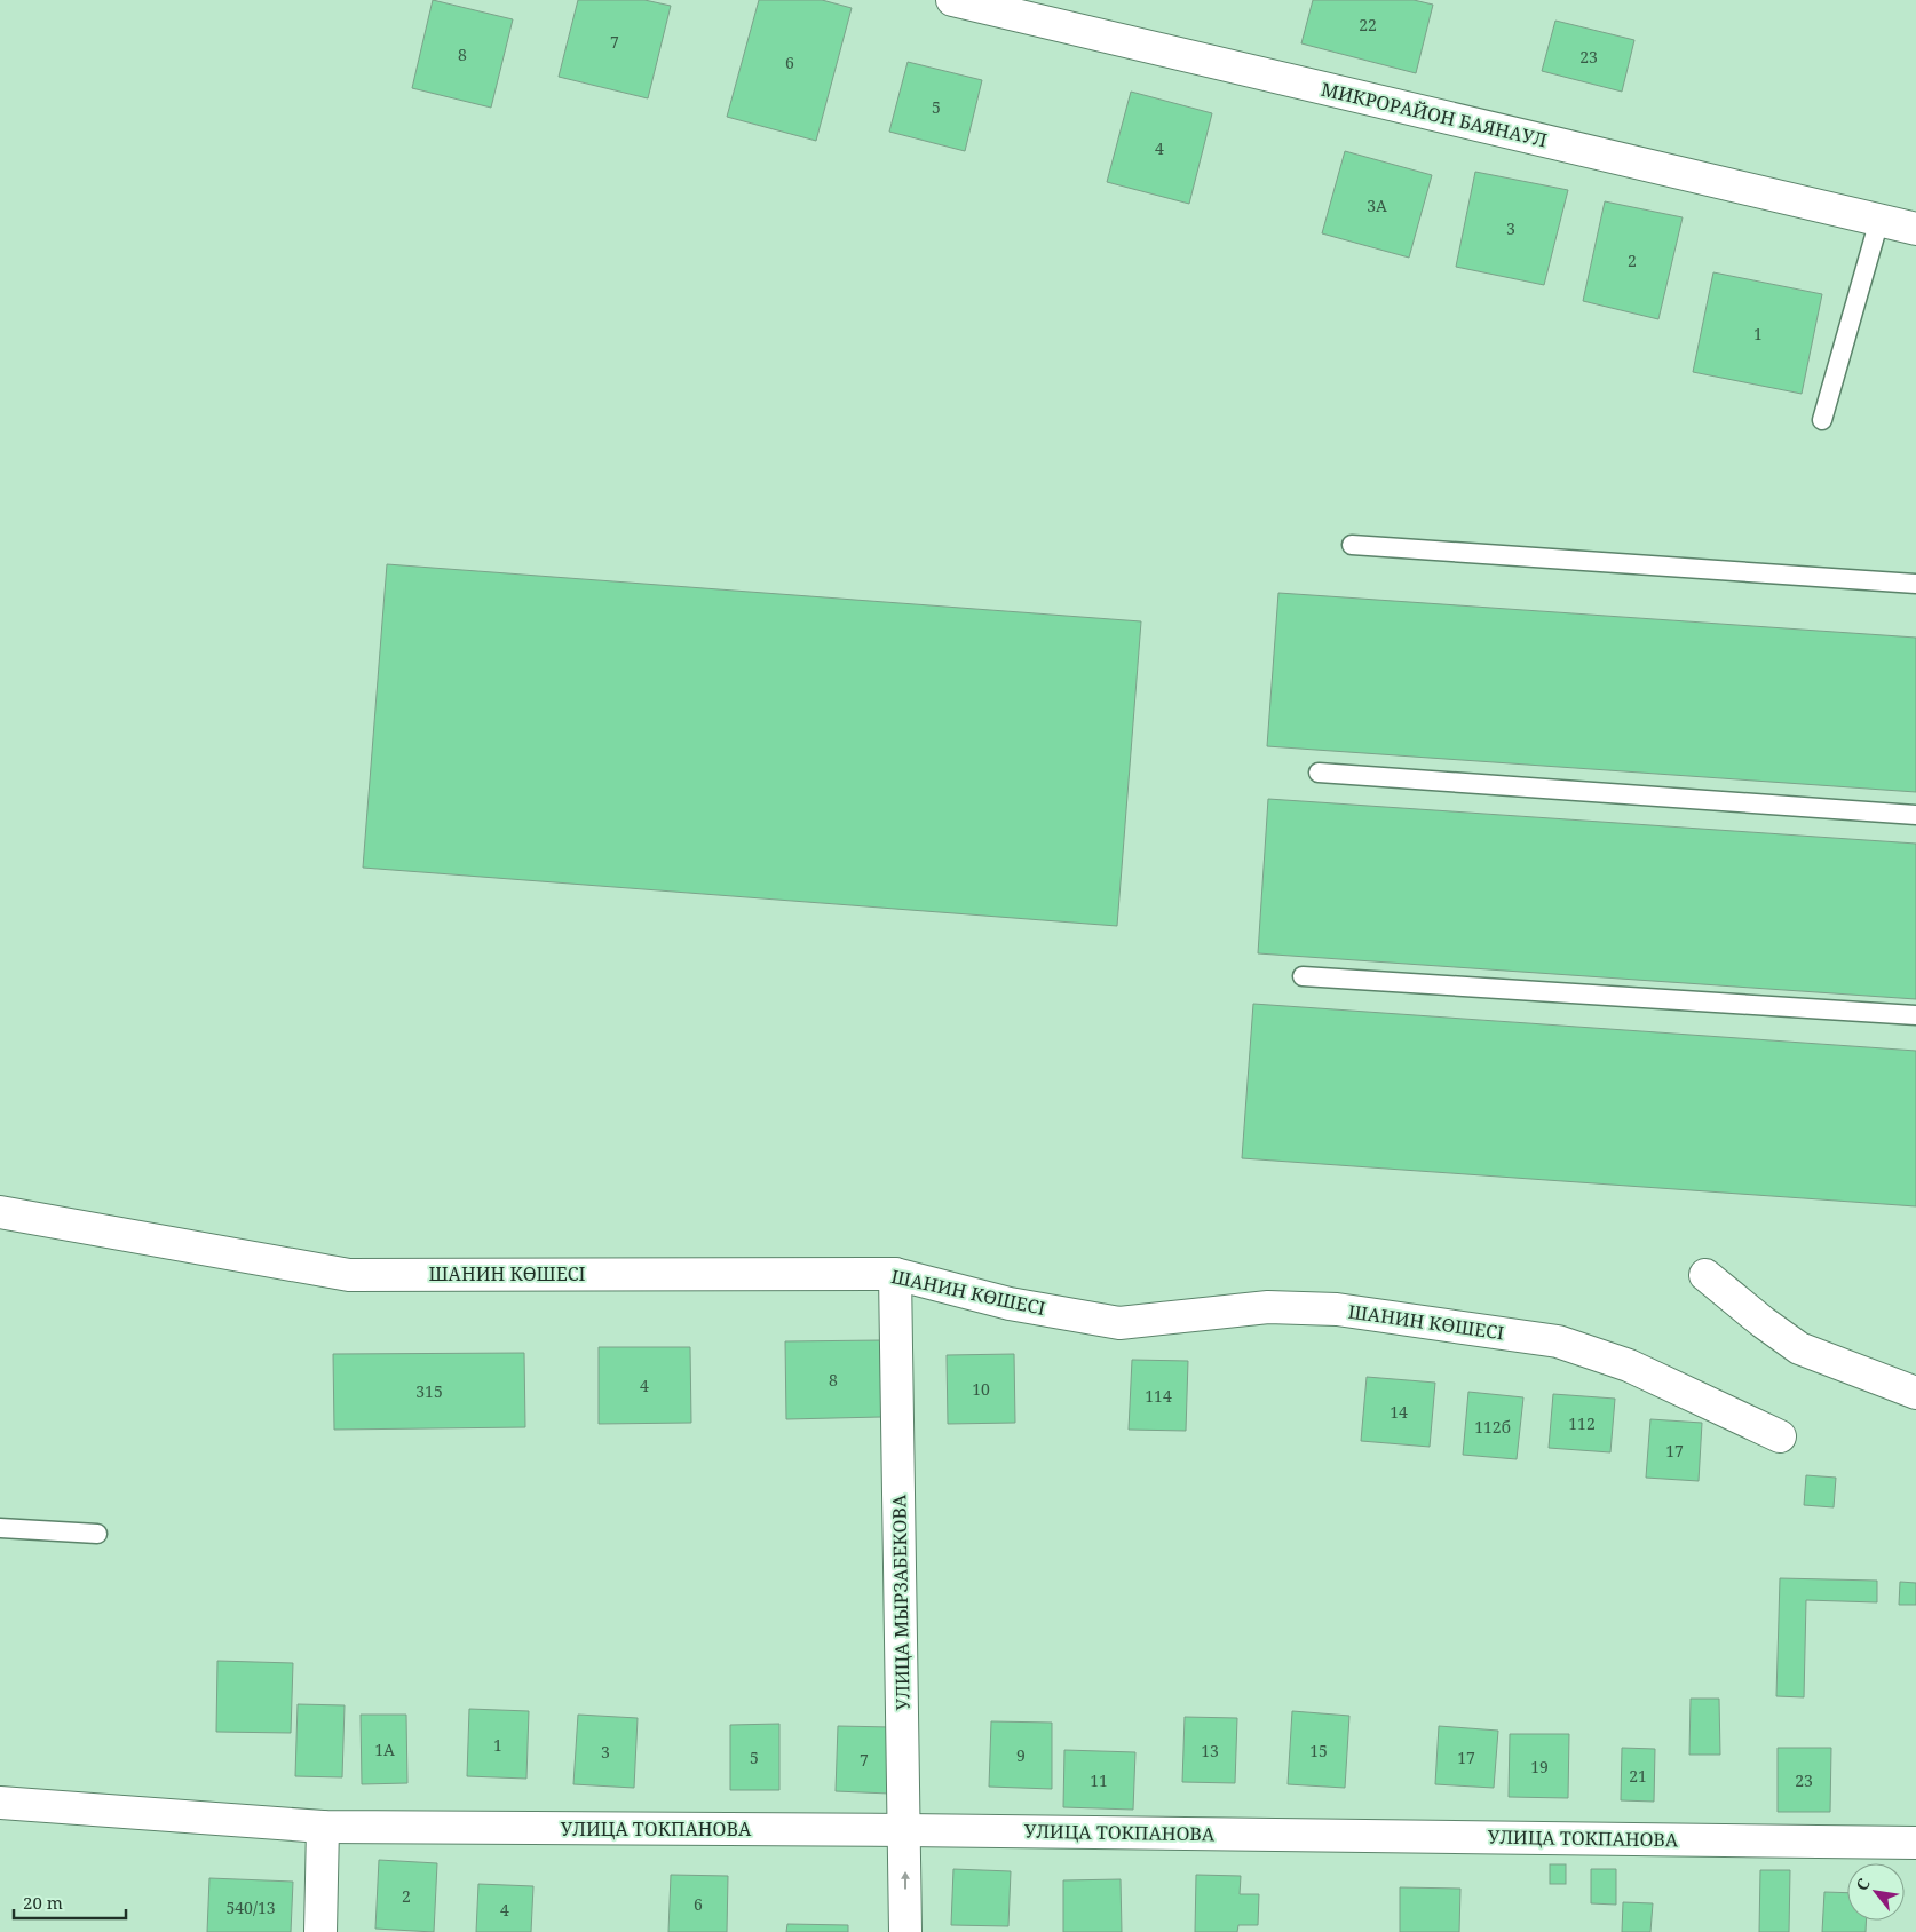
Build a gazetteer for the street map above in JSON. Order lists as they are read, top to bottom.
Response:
{
  "streets": {
    "street": [
      "МИКРОРАЙОН БАЯНАУЛ",
      "ШАНИН КӨШЕСІ",
      "УЛИЦА МЫРЗАБЕКОВА",
      "УЛИЦА ТОКПАНОВА"
    ]
  },
  "crossings": [
    ["ШАНИН КӨШЕСІ", "УЛИЦА МЫРЗАБЕКОВА"],
    ["УЛИЦА МЫРЗАБЕКОВА", "УЛИЦА ТОКПАНОВА"]
  ],
  "house_numbers": [
    "22",
    "7",
    "8",
    "23",
    "6",
    "5",
    "4",
    "3А",
    "3",
    "2",
    "1",
    "8",
    "4",
    "10",
    "315",
    "114",
    "14",
    "112",
    "112б",
    "17",
    "1",
    "1А",
    "13",
    "15",
    "3",
    "9",
    "5",
    "17",
    "7",
    "19",
    "21",
    "11",
    "23",
    "2",
    "6",
    "540/13",
    "4"
  ],
  "scale_bar": "20 m",
  "north": "top left"
}
